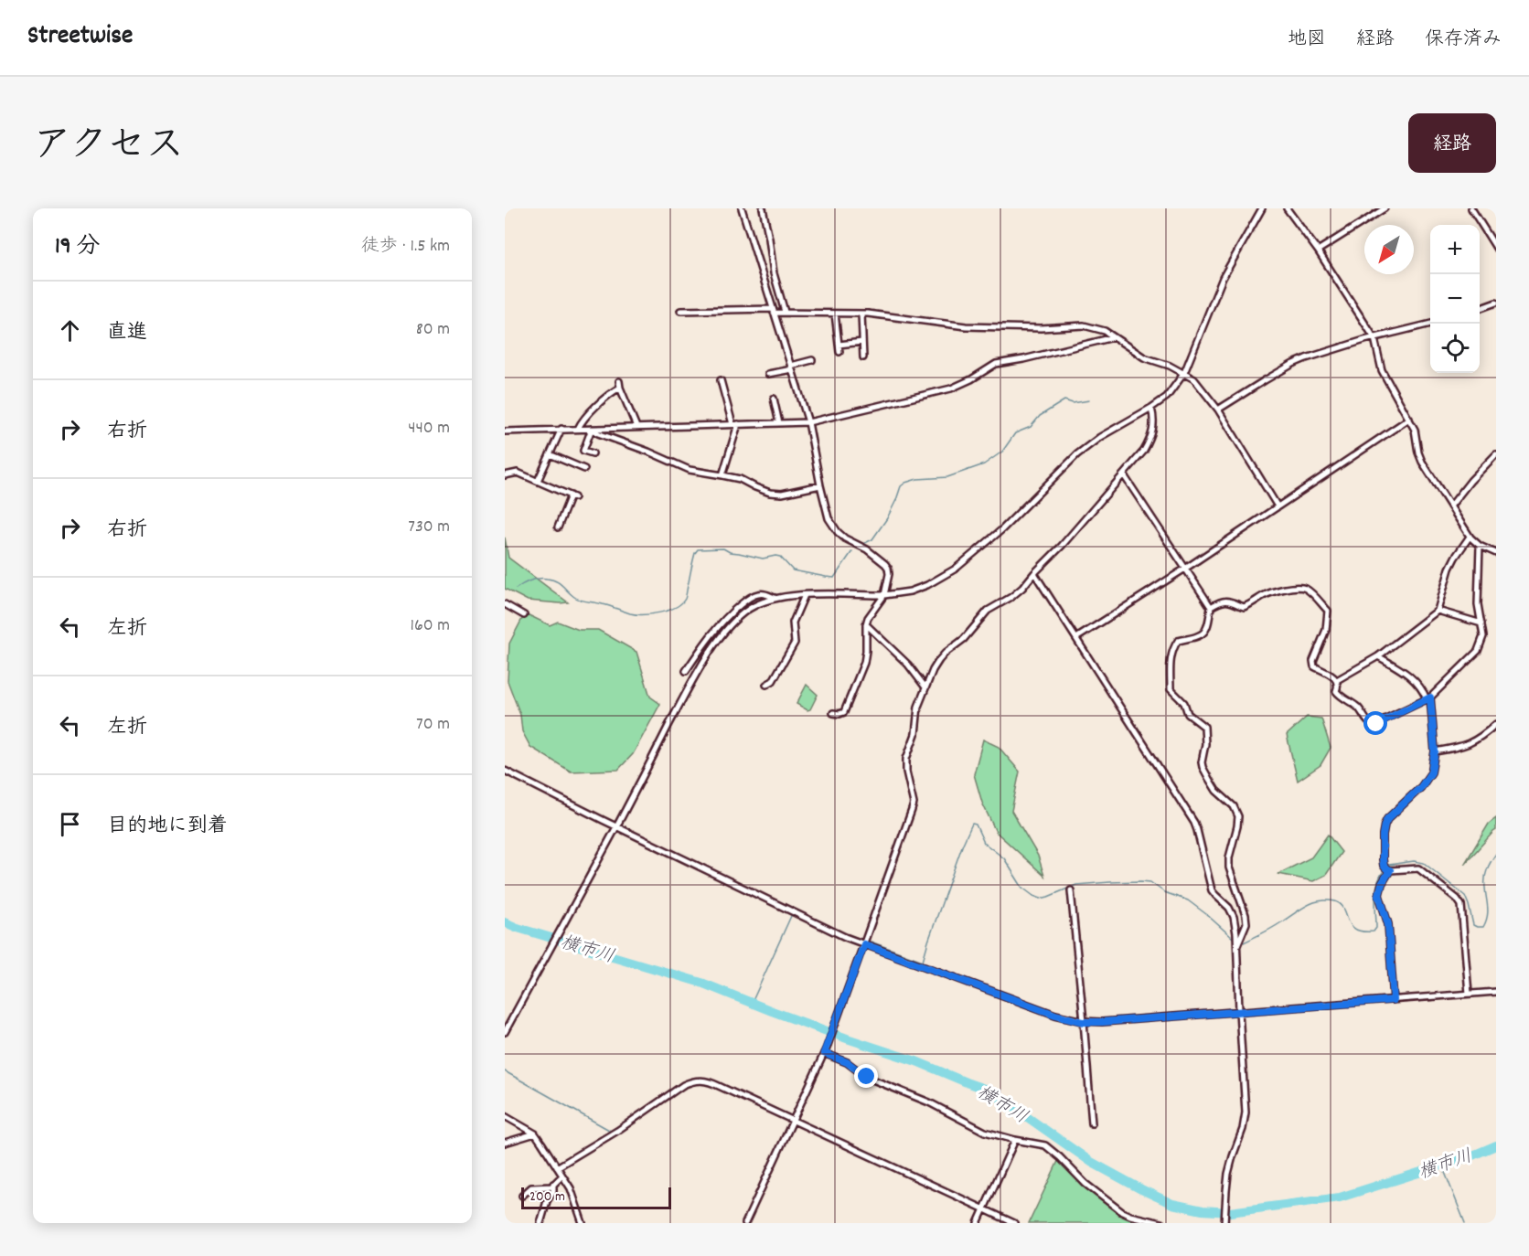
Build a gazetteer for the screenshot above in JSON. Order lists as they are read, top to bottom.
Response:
{
  "water": ["横市川"],
  "scale_bar": "200 m",
  "north": "bottom left",
  "page": {
    "header": "Streetwise",
    "nav": ["地図", "経路", "保存済み"],
    "title": "アクセス",
    "buttons": "経路",
    "heading": ["19 分", "徒歩 · 1.5 km"],
    "map_buttons": ["+", "−"],
    "list": [
      ["直進", "80 m"],
      ["右折", "440 m"],
      ["右折", "730 m"],
      ["左折", "160 m"],
      ["左折", "70 m"],
      "目的地に到着"
    ],
    "scale": "200 m"
  }
}
